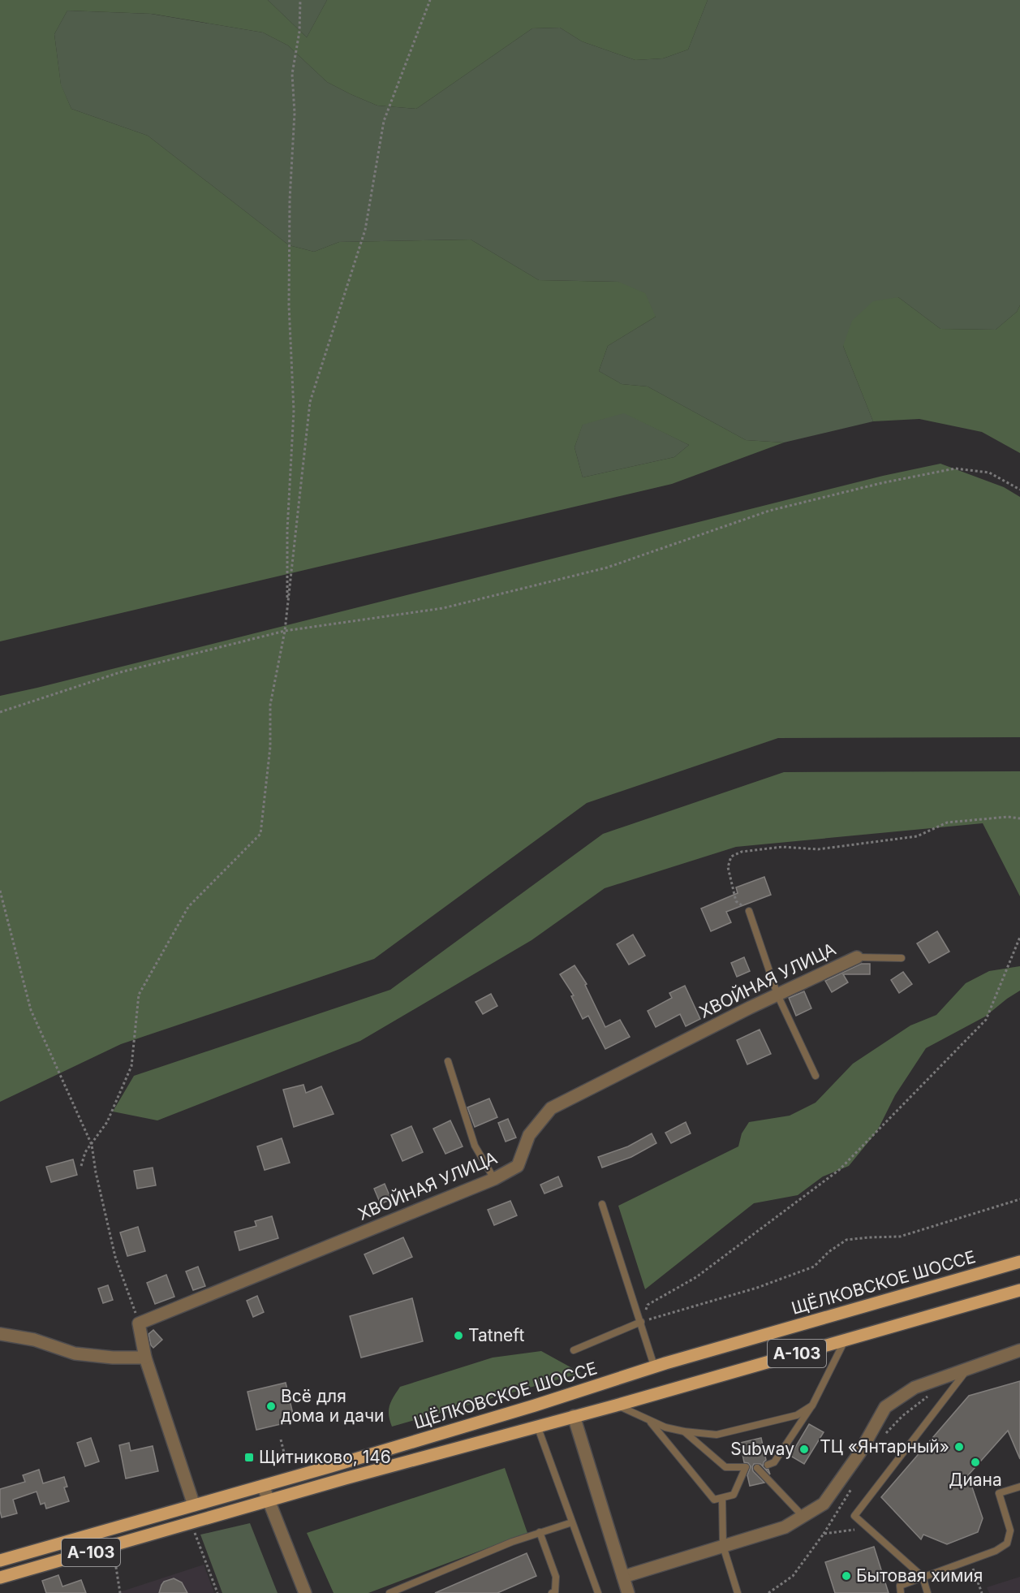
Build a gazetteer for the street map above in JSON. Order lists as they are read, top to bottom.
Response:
{
  "streets": {
    "main road": ["ЩЁЛКОВСКОЕ ШОССЕ", "А-103"],
    "street": ["ХВОЙНАЯ УЛИЦА"]
  },
  "places": {
    "other": [
      "Tatneft",
      "Всё для дома и дачи",
      "ТЦ «Янтарный»",
      "Subway",
      "Диана",
      "Бытовая химия"
    ],
    "transit": ["Щитниково, 146"]
  }
}
